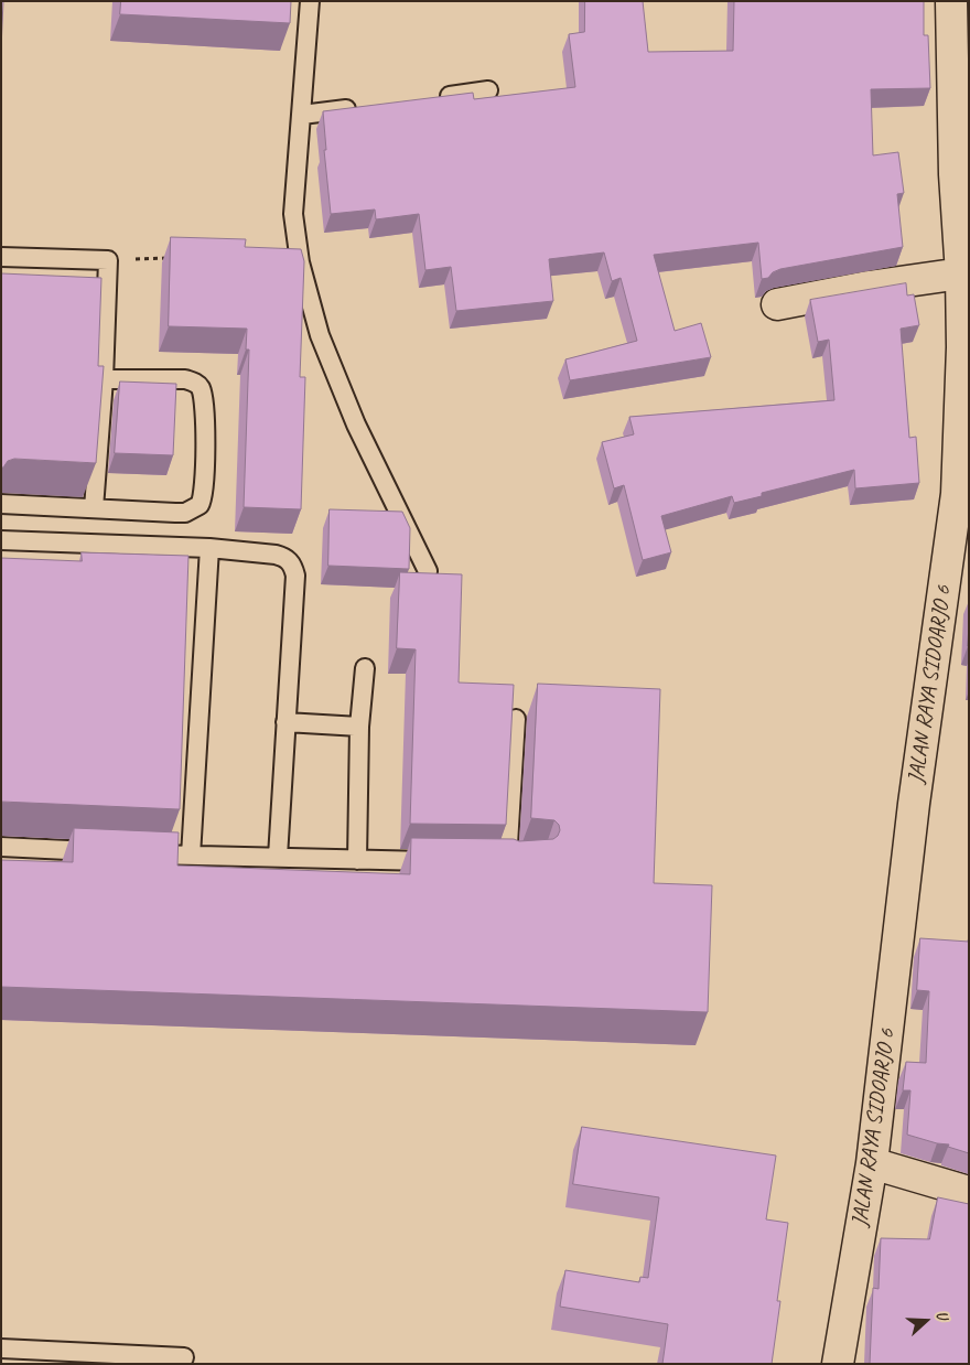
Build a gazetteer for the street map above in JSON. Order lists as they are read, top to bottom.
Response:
{
  "streets": {
    "street": ["JALAN RAYA SIDOARJO 6"]
  },
  "north": "right"
}
